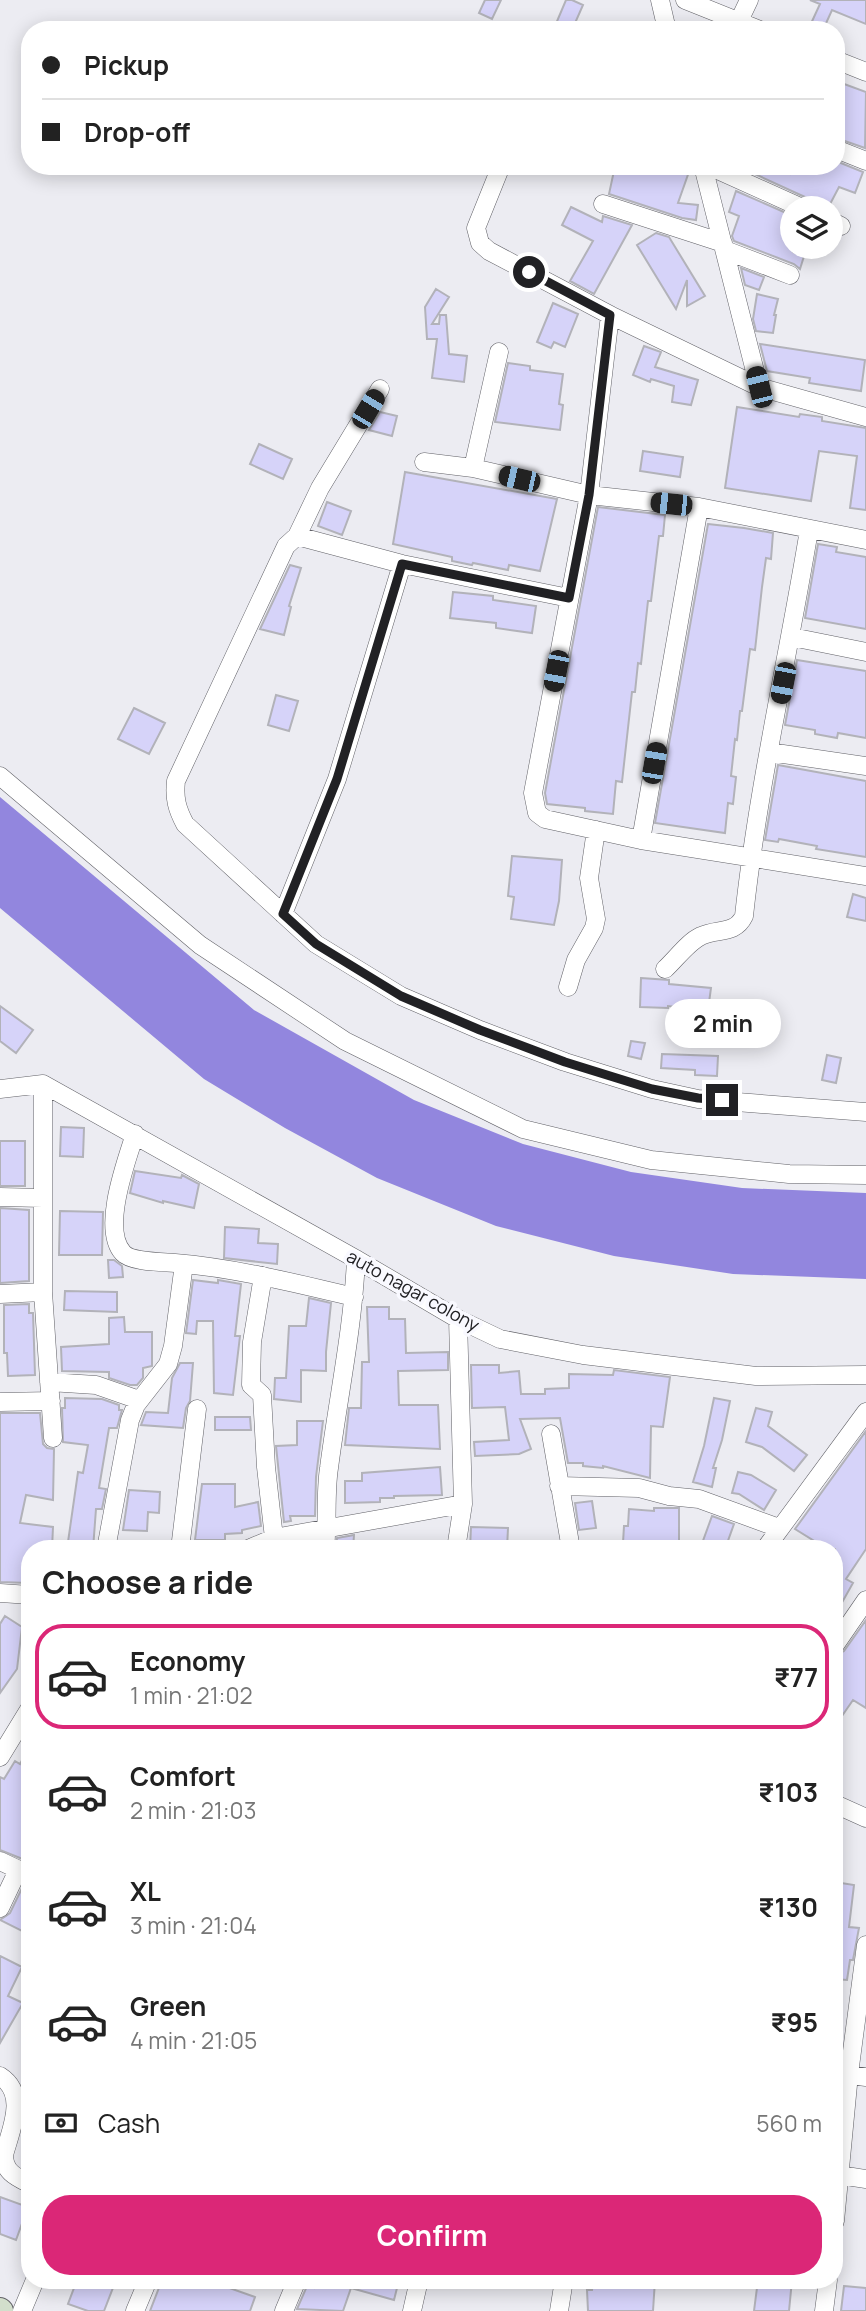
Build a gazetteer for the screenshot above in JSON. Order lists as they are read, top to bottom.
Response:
{
  "streets": {
    "street": ["auto nagar colony"]
  },
  "page": {
    "banner": ["Pickup", "Drop-off"],
    "bubble": "2 min",
    "heading": "Choose a ride",
    "list": [
      {
        "name": "Economy",
        "note": "1 min · 21:02",
        "value": "₹77"
      },
      {
        "name": "Comfort",
        "note": "2 min · 21:03",
        "value": "₹103"
      },
      {
        "name": "XL",
        "note": "3 min · 21:04",
        "value": "₹130"
      },
      {
        "name": "Green",
        "note": "4 min · 21:05",
        "value": "₹95"
      }
    ],
    "pay": ["Cash", "560 m"],
    "buttons": "Confirm"
  }
}
